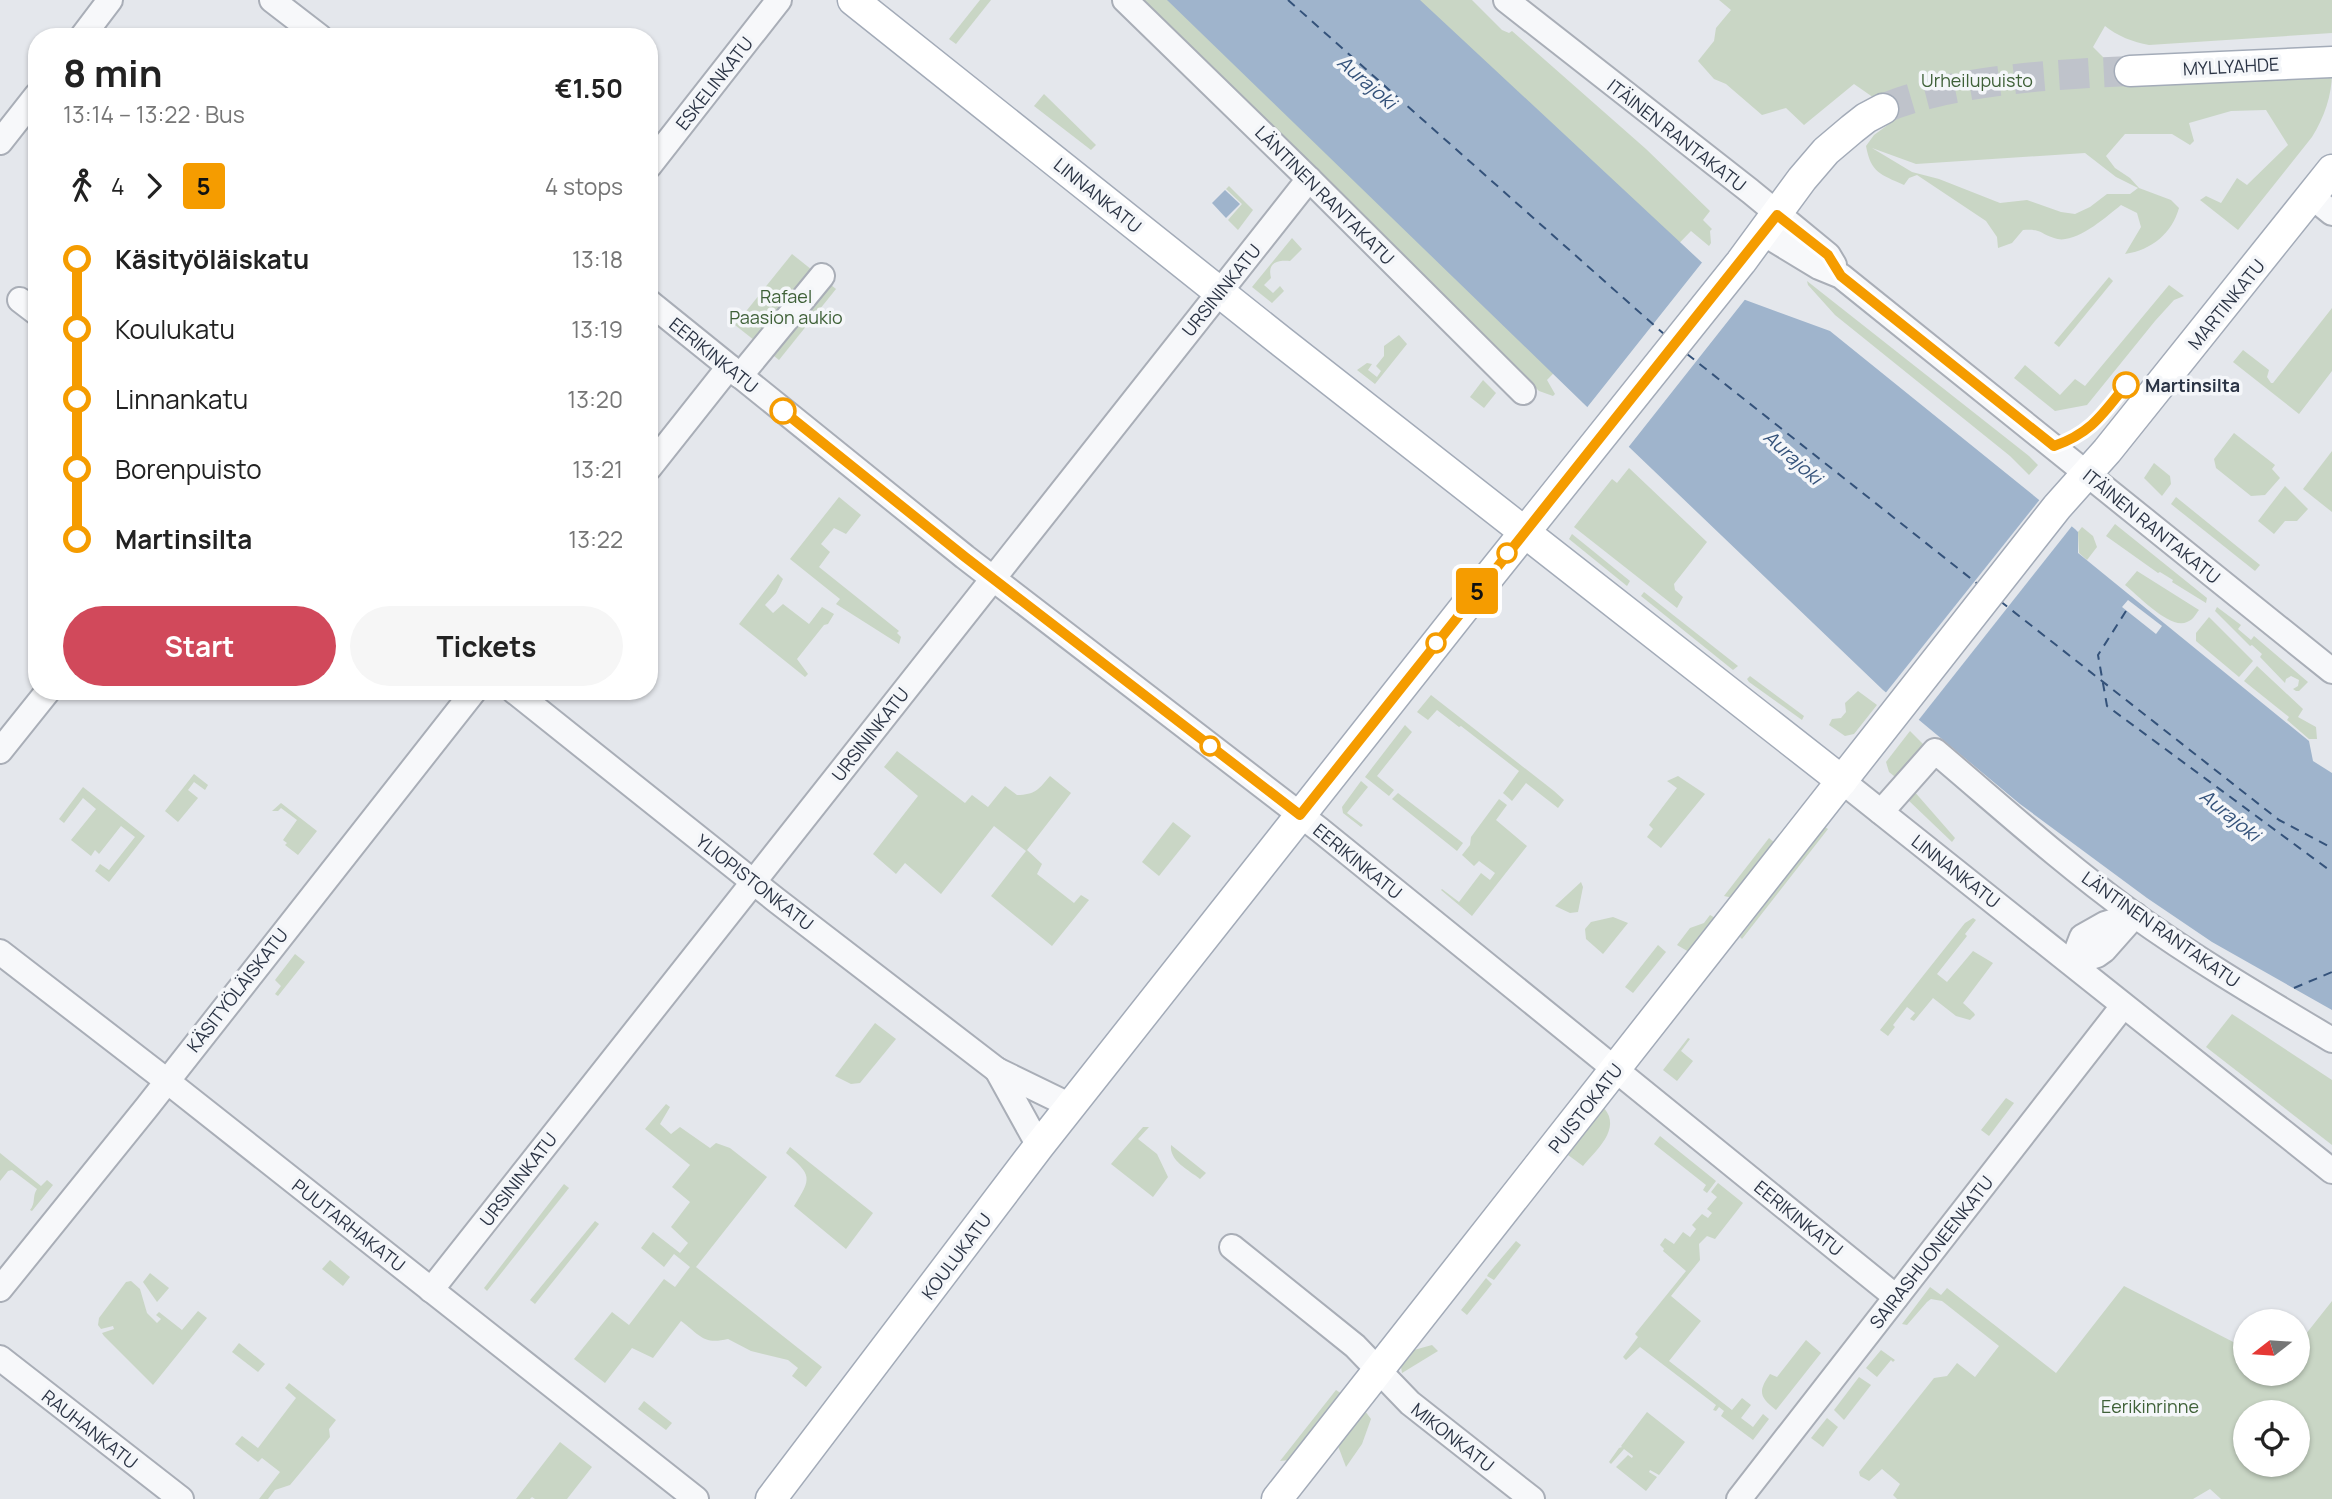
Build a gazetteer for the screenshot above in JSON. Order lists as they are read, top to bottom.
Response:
{
  "streets": {
    "main road": [
      "MYLLYAHDE",
      "LINNANKATU",
      "MARTINKATU",
      "PUISTOKATU",
      "KOULUKATU"
    ],
    "street": [
      "ESKELINKATU",
      "ITÄINEN RANTAKATU",
      "LÄNTINEN RANTAKATU",
      "URSININKATU",
      "EERIKINKATU",
      "YLIOPISTONKATU",
      "KÄSITYÖLÄISKATU",
      "PUUTARHAKATU",
      "SAIRASHUONEENKATU",
      "RAUHANKATU",
      "MIKONKATU"
    ]
  },
  "crossings": [
    ["ITÄINEN RANTAKATU", "MARTINKATU"],
    ["ITÄINEN RANTAKATU", "KOULUKATU"],
    ["LINNANKATU", "LÄNTINEN RANTAKATU"],
    ["LINNANKATU", "URSININKATU"],
    ["LINNANKATU", "PUISTOKATU"],
    ["LINNANKATU", "SAIRASHUONEENKATU"],
    ["LINNANKATU", "KOULUKATU"],
    ["LÄNTINEN RANTAKATU", "URSININKATU"],
    ["URSININKATU", "EERIKINKATU"],
    ["URSININKATU", "YLIOPISTONKATU"],
    ["URSININKATU", "PUUTARHAKATU"],
    ["MARTINKATU", "PUISTOKATU"],
    ["EERIKINKATU", "PUISTOKATU"],
    ["EERIKINKATU", "SAIRASHUONEENKATU"],
    ["EERIKINKATU", "KOULUKATU"],
    ["YLIOPISTONKATU", "KOULUKATU"],
    ["KÄSITYÖLÄISKATU", "PUUTARHAKATU"],
    ["PUISTOKATU", "MIKONKATU"]
  ],
  "water": ["Aurajoki"],
  "parks": ["Urheilupuisto", "Rafael Paasion aukio", "Eerikinrinne"],
  "places": ["Martinsilta"],
  "lines": ["bus line 5"],
  "north": "left",
  "page": {
    "on_map": "5",
    "heading": ["8 min", "13:14 – 13:22 · Bus", "€1.50"],
    "legs": ["4", "5", "4 stops"],
    "list": [
      {
        "name": "Käsityöläiskatu",
        "value": "13:18"
      },
      {
        "name": "Koulukatu",
        "value": "13:19"
      },
      {
        "name": "Linnankatu",
        "value": "13:20"
      },
      {
        "name": "Borenpuisto",
        "value": "13:21"
      },
      {
        "name": "Martinsilta",
        "value": "13:22"
      }
    ],
    "buttons": ["Start", "Tickets"]
  }
}
